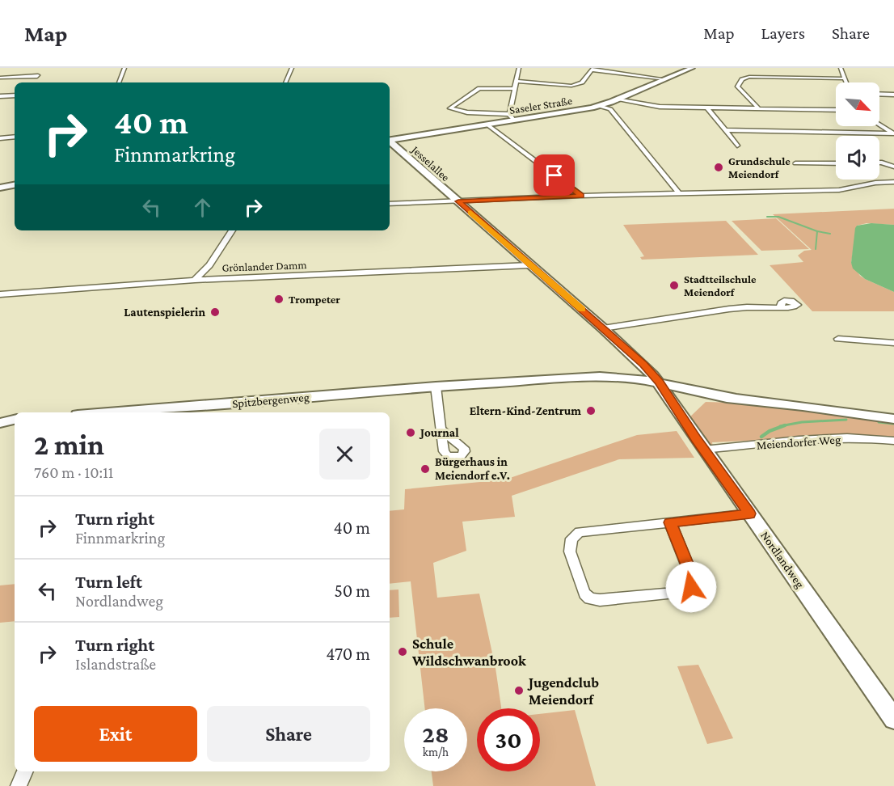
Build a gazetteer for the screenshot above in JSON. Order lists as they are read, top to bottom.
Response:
{
  "streets": {
    "street": [
      "Saseler Straße",
      "Jesselallee",
      "Grönlander Damm",
      "Spitzbergenweg",
      "Meiendorfer Weg",
      "Nordlandweg"
    ]
  },
  "crossings": [
    ["Jesselallee", "Nordlandweg"],
    ["Grönlander Damm", "Nordlandweg"],
    ["Spitzbergenweg", "Nordlandweg"],
    ["Meiendorfer Weg", "Nordlandweg"]
  ],
  "places": [
    "Grundschule Meiendorf",
    "Stadtteilschule Meiendorf",
    "Trompeter",
    "Lautenspielerin",
    "Eltern-Kind-Zentrum",
    "Journal",
    "Bürgerhaus in Meiendorf e.V.",
    "Schule Wildschwanbrook",
    "Jugendclub Meiendorf"
  ],
  "north": "bottom right",
  "page": {
    "header": "Map",
    "nav": ["Map", "Layers", "Share"],
    "turn": ["40 m", "Finnmarkring"],
    "heading": ["2 min", "760 m · 10:11"],
    "list": [
      {
        "name": "Turn right",
        "note": "Finnmarkring",
        "value": "40 m"
      },
      {
        "name": "Turn left",
        "note": "Nordlandweg",
        "value": "50 m"
      },
      {
        "name": "Turn right",
        "note": "Islandstraße",
        "value": "470 m"
      }
    ],
    "buttons": ["Exit", "Share"],
    "speed": "28 km/h",
    "limit": "30"
  }
}
